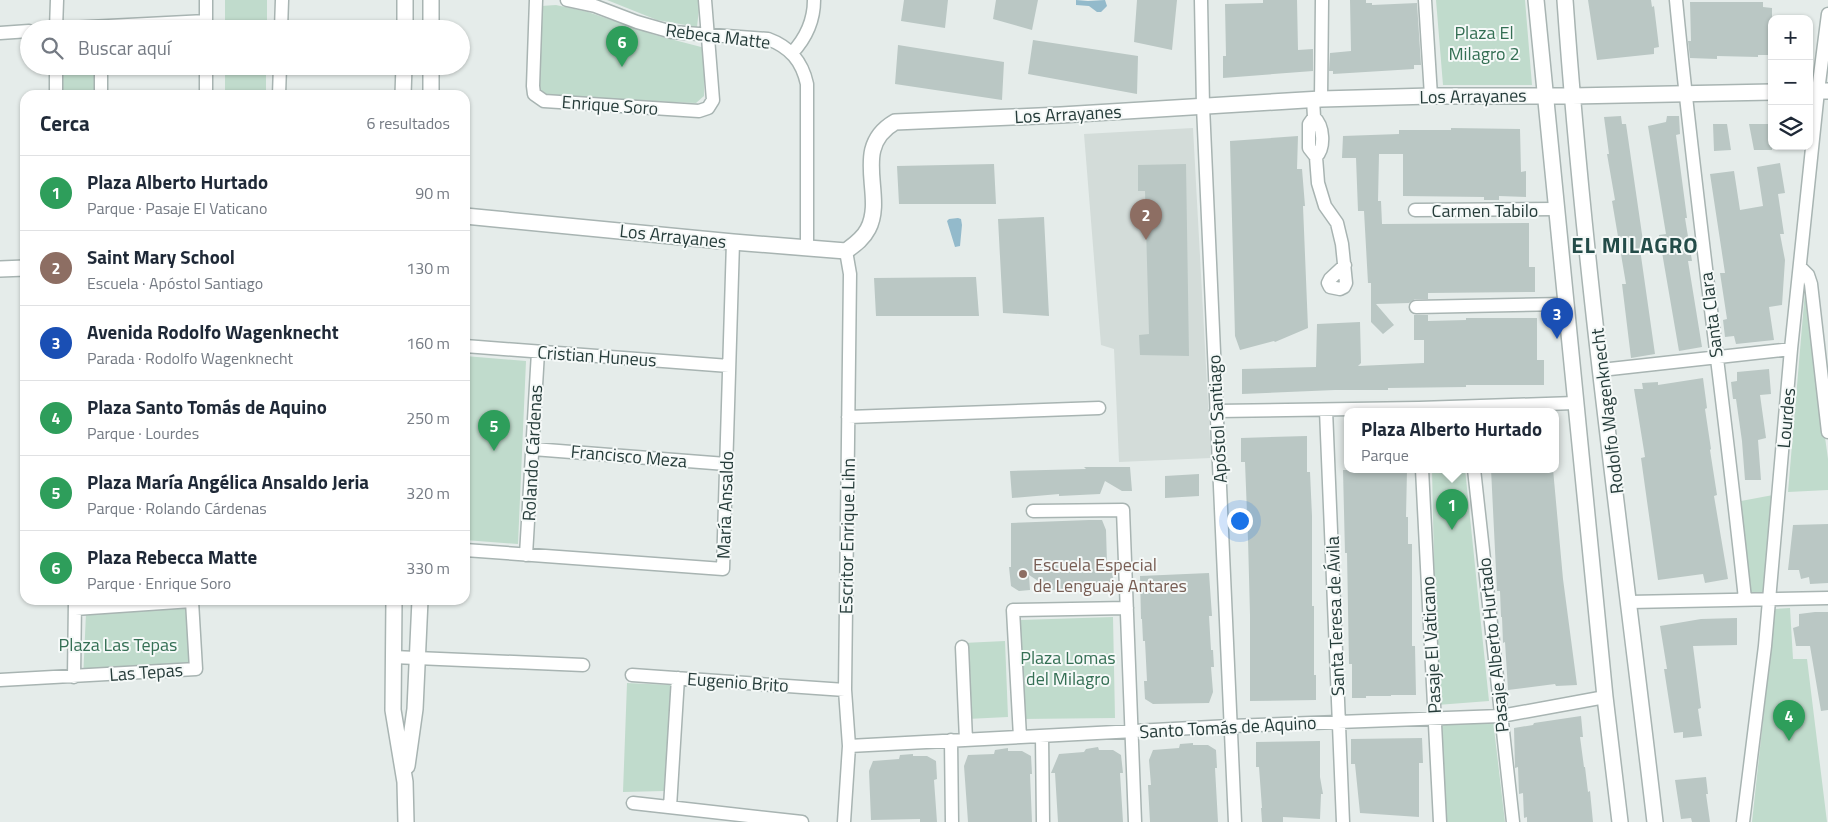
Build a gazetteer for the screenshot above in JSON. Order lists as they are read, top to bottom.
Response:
{
  "streets": {
    "street": [
      "Rebeca Matte",
      "Los Arrayanes",
      "Enrique Soro",
      "Carmen Tabilo",
      "Santa Clara",
      "Cristian Huneus",
      "Rodolfo Wagenknecht",
      "Lourdes",
      "Apóstol Santiago",
      "Rolando Cárdenas",
      "Francisco Meza",
      "María Ansaldo",
      "Escritor Enrique Lihn",
      "Santa Teresa de Ávila",
      "Pasaje El Vaticano",
      "Pasaje Alberto Hurtado",
      "Las Tepas",
      "Eugenio Brito",
      "Santo Tomás de Aquino"
    ]
  },
  "crossings": [
    ["Rebeca Matte", "Los Arrayanes"],
    ["Rebeca Matte", "Enrique Soro"],
    ["Los Arrayanes", "Santa Clara"],
    ["Los Arrayanes", "Rodolfo Wagenknecht"],
    ["Los Arrayanes", "Apóstol Santiago"],
    ["Los Arrayanes", "María Ansaldo"],
    ["Los Arrayanes", "Escritor Enrique Lihn"],
    ["Carmen Tabilo", "Rodolfo Wagenknecht"],
    ["Cristian Huneus", "Rolando Cárdenas"],
    ["Cristian Huneus", "María Ansaldo"],
    ["Rodolfo Wagenknecht", "Santo Tomás de Aquino"],
    ["Apóstol Santiago", "Santo Tomás de Aquino"],
    ["Rolando Cárdenas", "Francisco Meza"],
    ["Rolando Cárdenas", "María Ansaldo"],
    ["Francisco Meza", "María Ansaldo"],
    ["Escritor Enrique Lihn", "Eugenio Brito"],
    ["Escritor Enrique Lihn", "Santo Tomás de Aquino"],
    ["Santa Teresa de Ávila", "Santo Tomás de Aquino"],
    ["Pasaje El Vaticano", "Santo Tomás de Aquino"],
    ["Pasaje Alberto Hurtado", "Santo Tomás de Aquino"]
  ],
  "districts": ["EL MILAGRO"],
  "parks": ["Plaza El Milagro 2", "Plaza Las Tepas", "Plaza Lomas del Milagro"],
  "places": ["Escuela Especial de Lenguaje Antares"],
  "page": {
    "map_buttons": ["+", "−"],
    "search": "Buscar aquí",
    "pins": [
      "6",
      "2",
      "3",
      "5",
      "1",
      "4"
    ],
    "heading": ["Cerca", "6 resultados"],
    "list": [
      {
        "mark": "1",
        "name": "Plaza Alberto Hurtado",
        "note": "Parque · Pasaje El Vaticano",
        "value": "90 m"
      },
      {
        "mark": "2",
        "name": "Saint Mary School",
        "note": "Escuela · Apóstol Santiago",
        "value": "130 m"
      },
      {
        "mark": "3",
        "name": "Avenida Rodolfo Wagenknecht",
        "note": "Parada · Rodolfo Wagenknecht",
        "value": "160 m"
      },
      {
        "mark": "4",
        "name": "Plaza Santo Tomás de Aquino",
        "note": "Parque · Lourdes",
        "value": "250 m"
      },
      {
        "mark": "5",
        "name": "Plaza María Angélica Ansaldo Jeria",
        "note": "Parque · Rolando Cárdenas",
        "value": "320 m"
      },
      {
        "mark": "6",
        "name": "Plaza Rebecca Matte",
        "note": "Parque · Enrique Soro",
        "value": "330 m"
      }
    ],
    "popup": ["Plaza Alberto Hurtado", "Parque"]
  }
}
